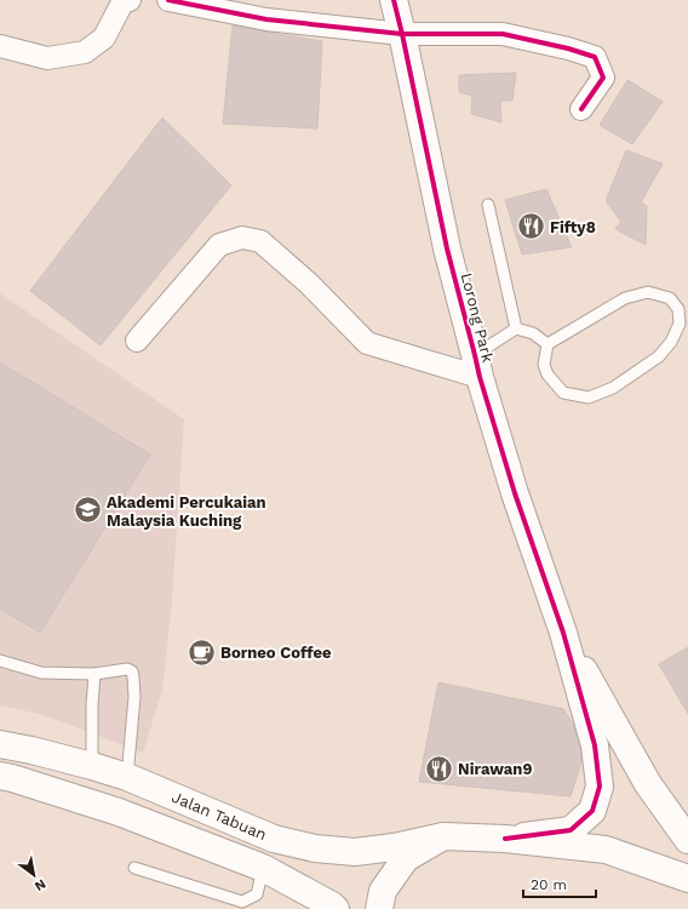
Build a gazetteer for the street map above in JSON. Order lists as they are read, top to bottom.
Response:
{
  "streets": {
    "main road": ["Lorong Park", "Jalan Tabuan"]
  },
  "places": {
    "restaurant": ["Fifty8", "Nirawan9"],
    "school or university": ["Akademi Percukaian Malaysia Kuching"],
    "cafe": ["Borneo Coffee"]
  },
  "scale_bar": "20 m",
  "north": "bottom right"
}
